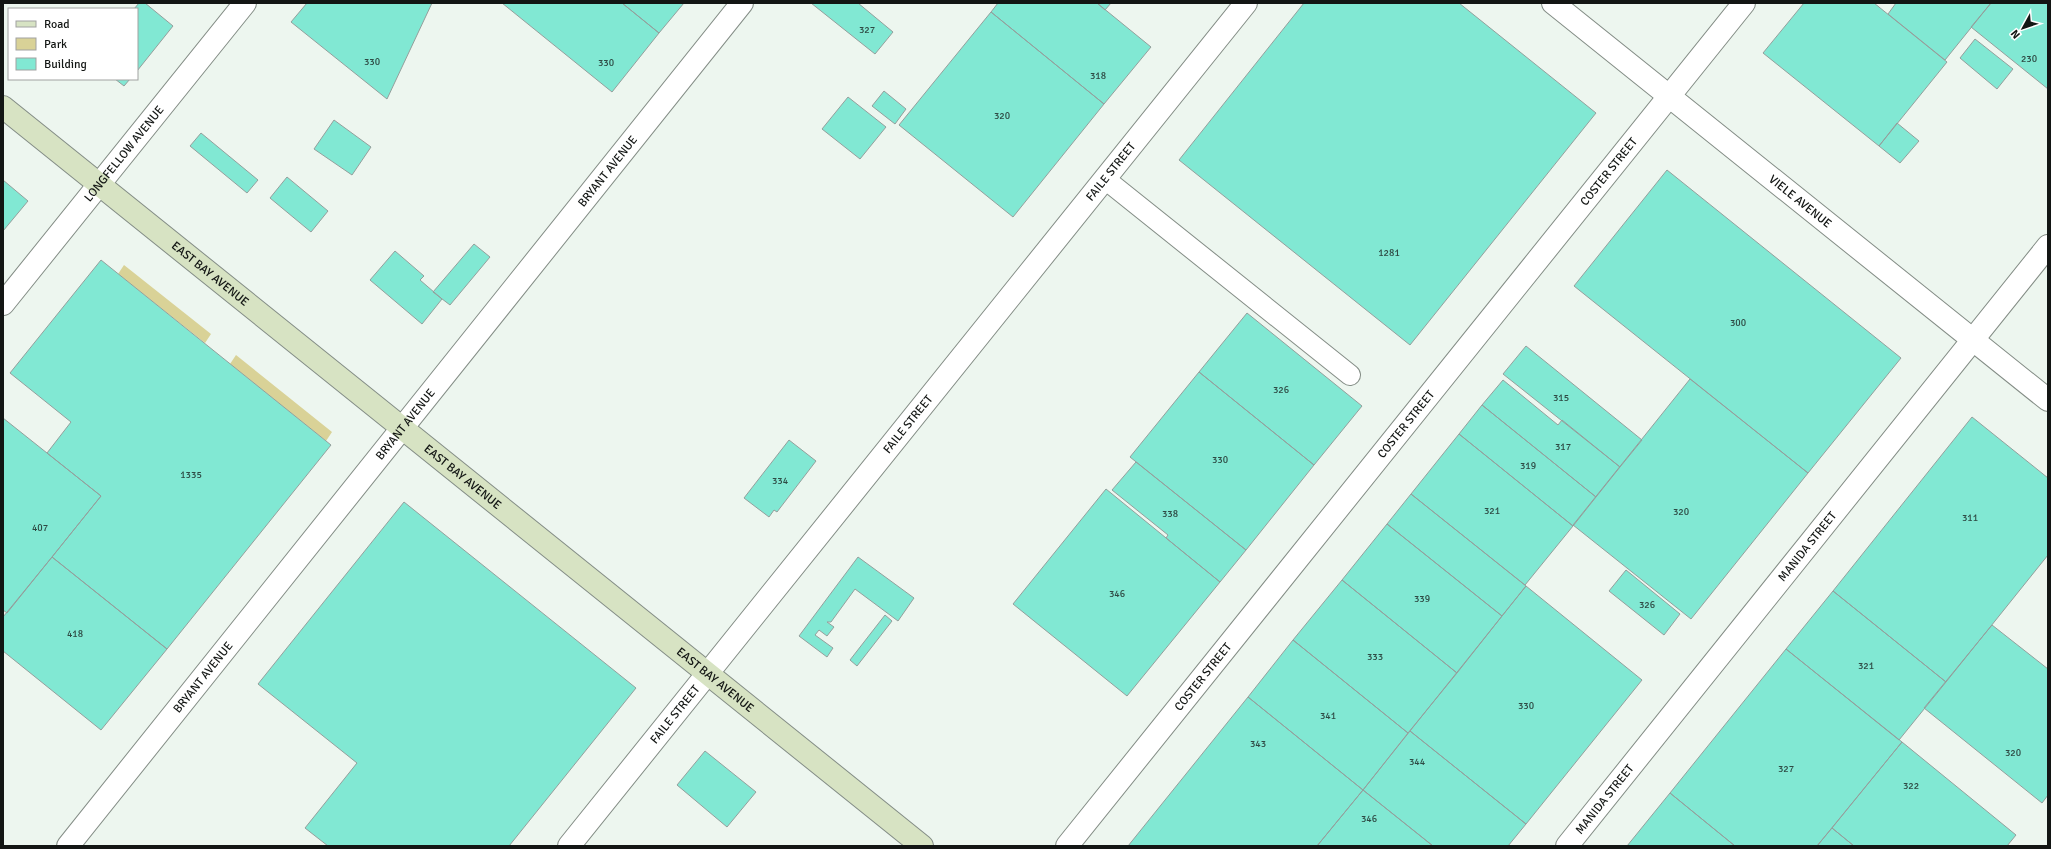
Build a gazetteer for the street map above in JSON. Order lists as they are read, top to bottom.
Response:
{
  "streets": {
    "main road": ["EAST BAY AVENUE"],
    "street": [
      "LONGFELLOW AVENUE",
      "BRYANT AVENUE",
      "FAILE STREET",
      "COSTER STREET",
      "VIELE AVENUE",
      "MANIDA STREET"
    ]
  },
  "crossings": [
    ["LONGFELLOW AVENUE", "EAST BAY AVENUE"],
    ["BRYANT AVENUE", "EAST BAY AVENUE"],
    ["FAILE STREET", "EAST BAY AVENUE"],
    ["COSTER STREET", "VIELE AVENUE"],
    ["VIELE AVENUE", "MANIDA STREET"]
  ],
  "house_numbers": [
    "327",
    "230",
    "330",
    "330",
    "318",
    "320",
    "1281",
    "300",
    "326",
    "315",
    "317",
    "330",
    "319",
    "1335",
    "334",
    "321",
    "320",
    "338",
    "311",
    "407",
    "346",
    "339",
    "326",
    "418",
    "333",
    "321",
    "330",
    "341",
    "343",
    "320",
    "344",
    "327",
    "322",
    "346"
  ],
  "legend": ["Road", "Park", "Building"],
  "north": "bottom left"
}
